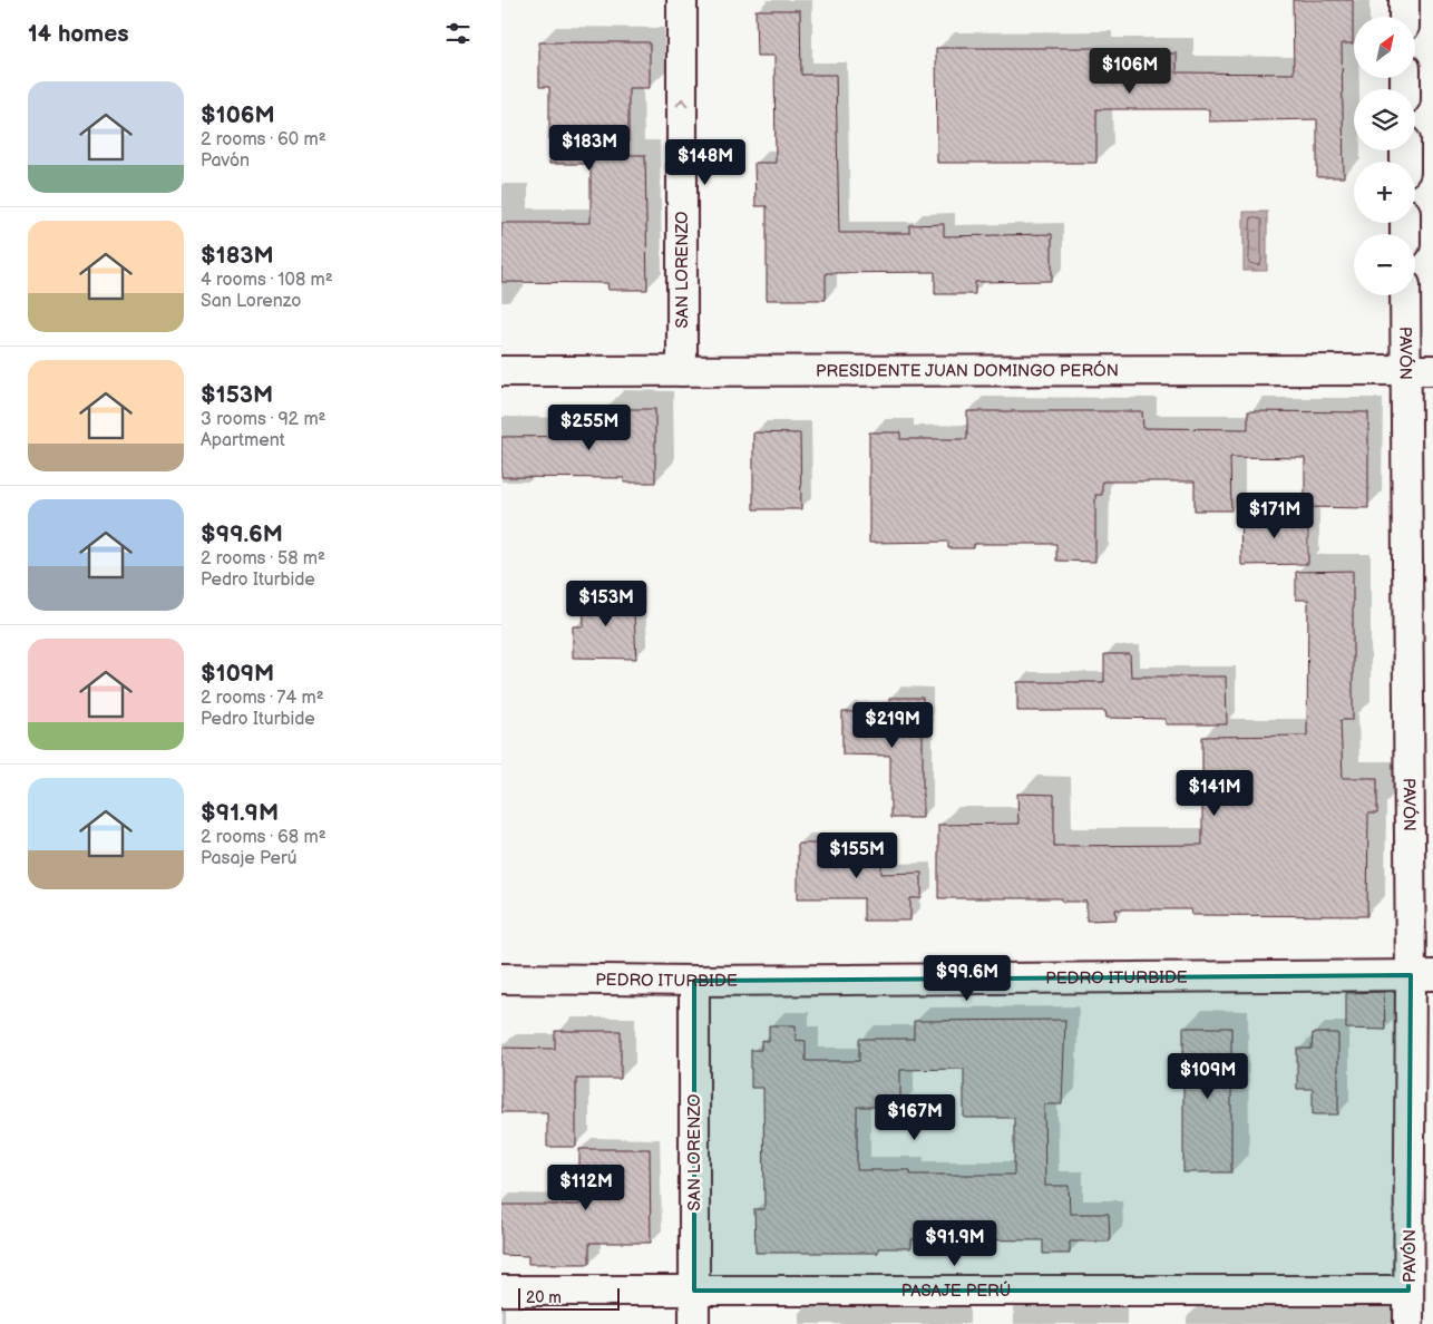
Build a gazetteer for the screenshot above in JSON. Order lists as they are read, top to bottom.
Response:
{
  "streets": {
    "street": [
      "SAN LORENZO",
      "PAVÓN",
      "PRESIDENTE JUAN DOMINGO PERÓN",
      "PEDRO ITURBIDE",
      "PASAJE PERÚ"
    ]
  },
  "crossings": [
    ["SAN LORENZO", "PRESIDENTE JUAN DOMINGO PERÓN"],
    ["SAN LORENZO", "PEDRO ITURBIDE"],
    ["SAN LORENZO", "PASAJE PERÚ"],
    ["PAVÓN", "PRESIDENTE JUAN DOMINGO PERÓN"],
    ["PAVÓN", "PEDRO ITURBIDE"],
    ["PAVÓN", "PASAJE PERÚ"]
  ],
  "one_way": ["SAN LORENZO"],
  "scale_bar": "20 m",
  "north": "top right",
  "page": {
    "heading": "14 homes",
    "map_buttons": ["+", "−"],
    "price": [
      "$106M",
      "$183M",
      "$148M",
      "$255M",
      "$171M",
      "$153M",
      "$219M",
      "$141M",
      "$155M",
      "$99.6M",
      "$109M",
      "$167M",
      "$112M",
      "$91.9M"
    ],
    "list": [
      {
        "name": "$106M",
        "note": "2 rooms · 60 m² · Pavón"
      },
      {
        "name": "$183M",
        "note": "4 rooms · 108 m² · San Lorenzo"
      },
      {
        "name": "$153M",
        "note": "3 rooms · 92 m² · Apartment"
      },
      {
        "name": "$99.6M",
        "note": "2 rooms · 58 m² · Pedro Iturbide"
      },
      {
        "name": "$109M",
        "note": "2 rooms · 74 m² · Pedro Iturbide"
      },
      {
        "name": "$91.9M",
        "note": "2 rooms · 68 m² · Pasaje Perú"
      }
    ],
    "scale": "20 m"
  }
}
